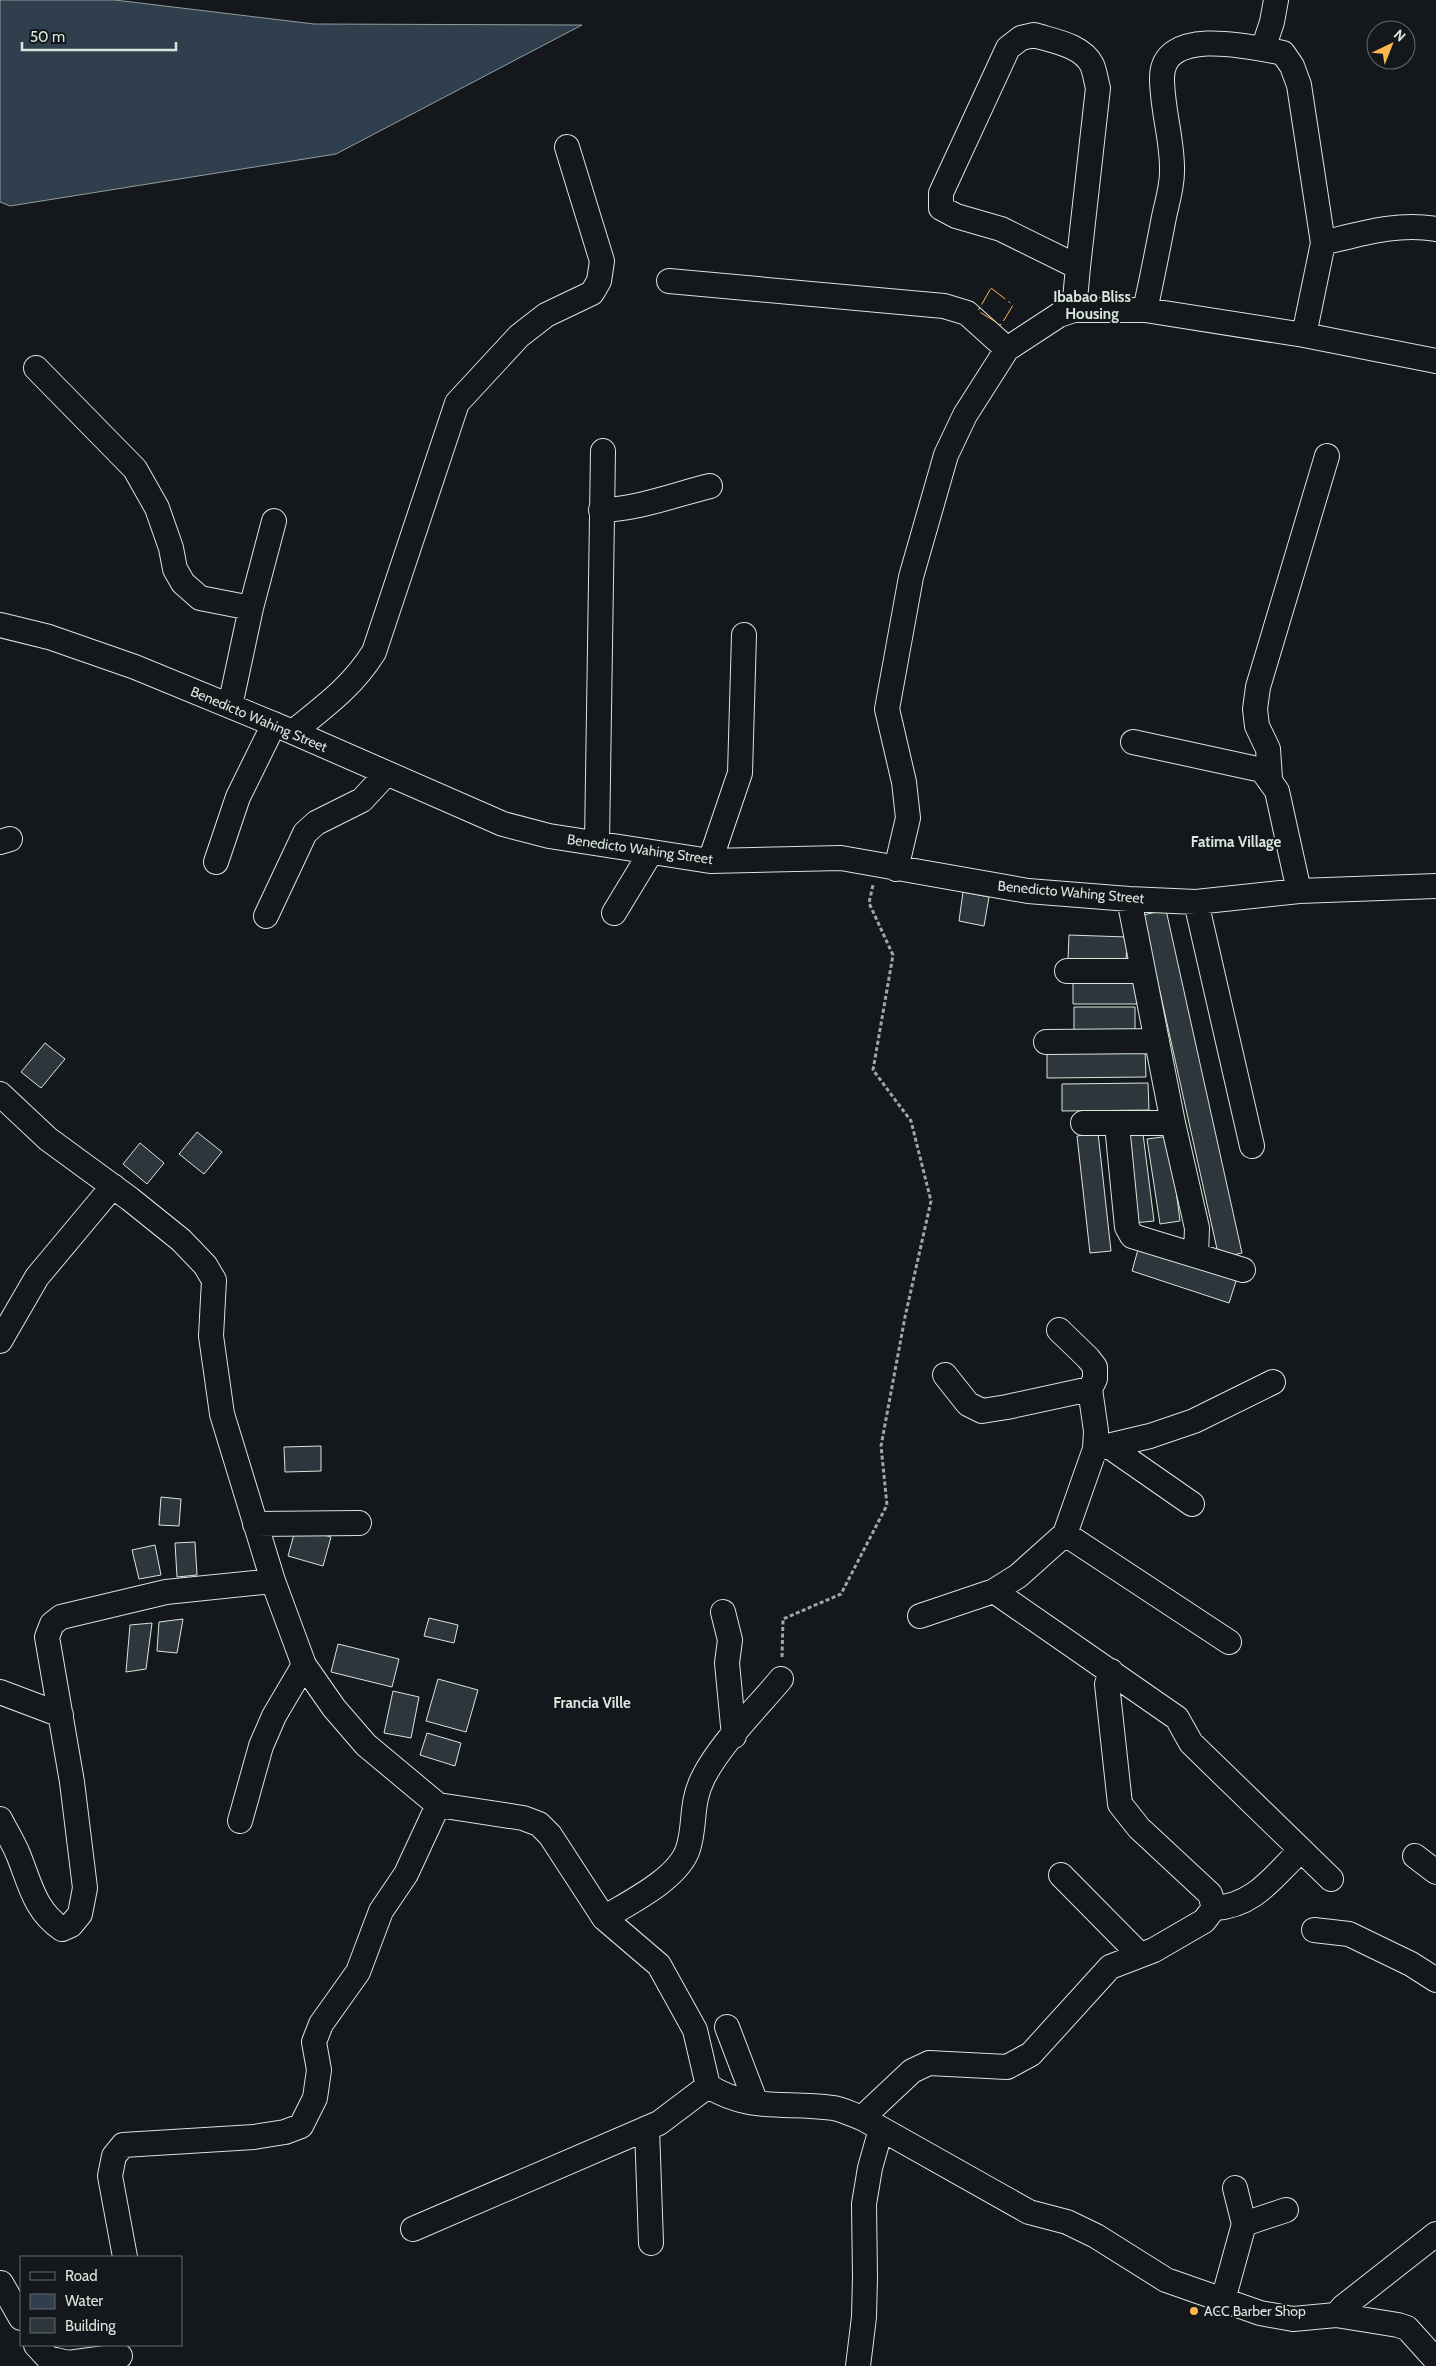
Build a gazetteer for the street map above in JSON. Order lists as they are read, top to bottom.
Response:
{
  "streets": {
    "street": ["Benedicto Wahing Street"]
  },
  "districts": ["Ibabao Bliss Housing", "Fatima Village", "Francia Ville"],
  "places": ["ACC Barber Shop"],
  "legend": ["Road", "Water", "Building"],
  "scale_bar": "50 m",
  "north": "top right"
}
